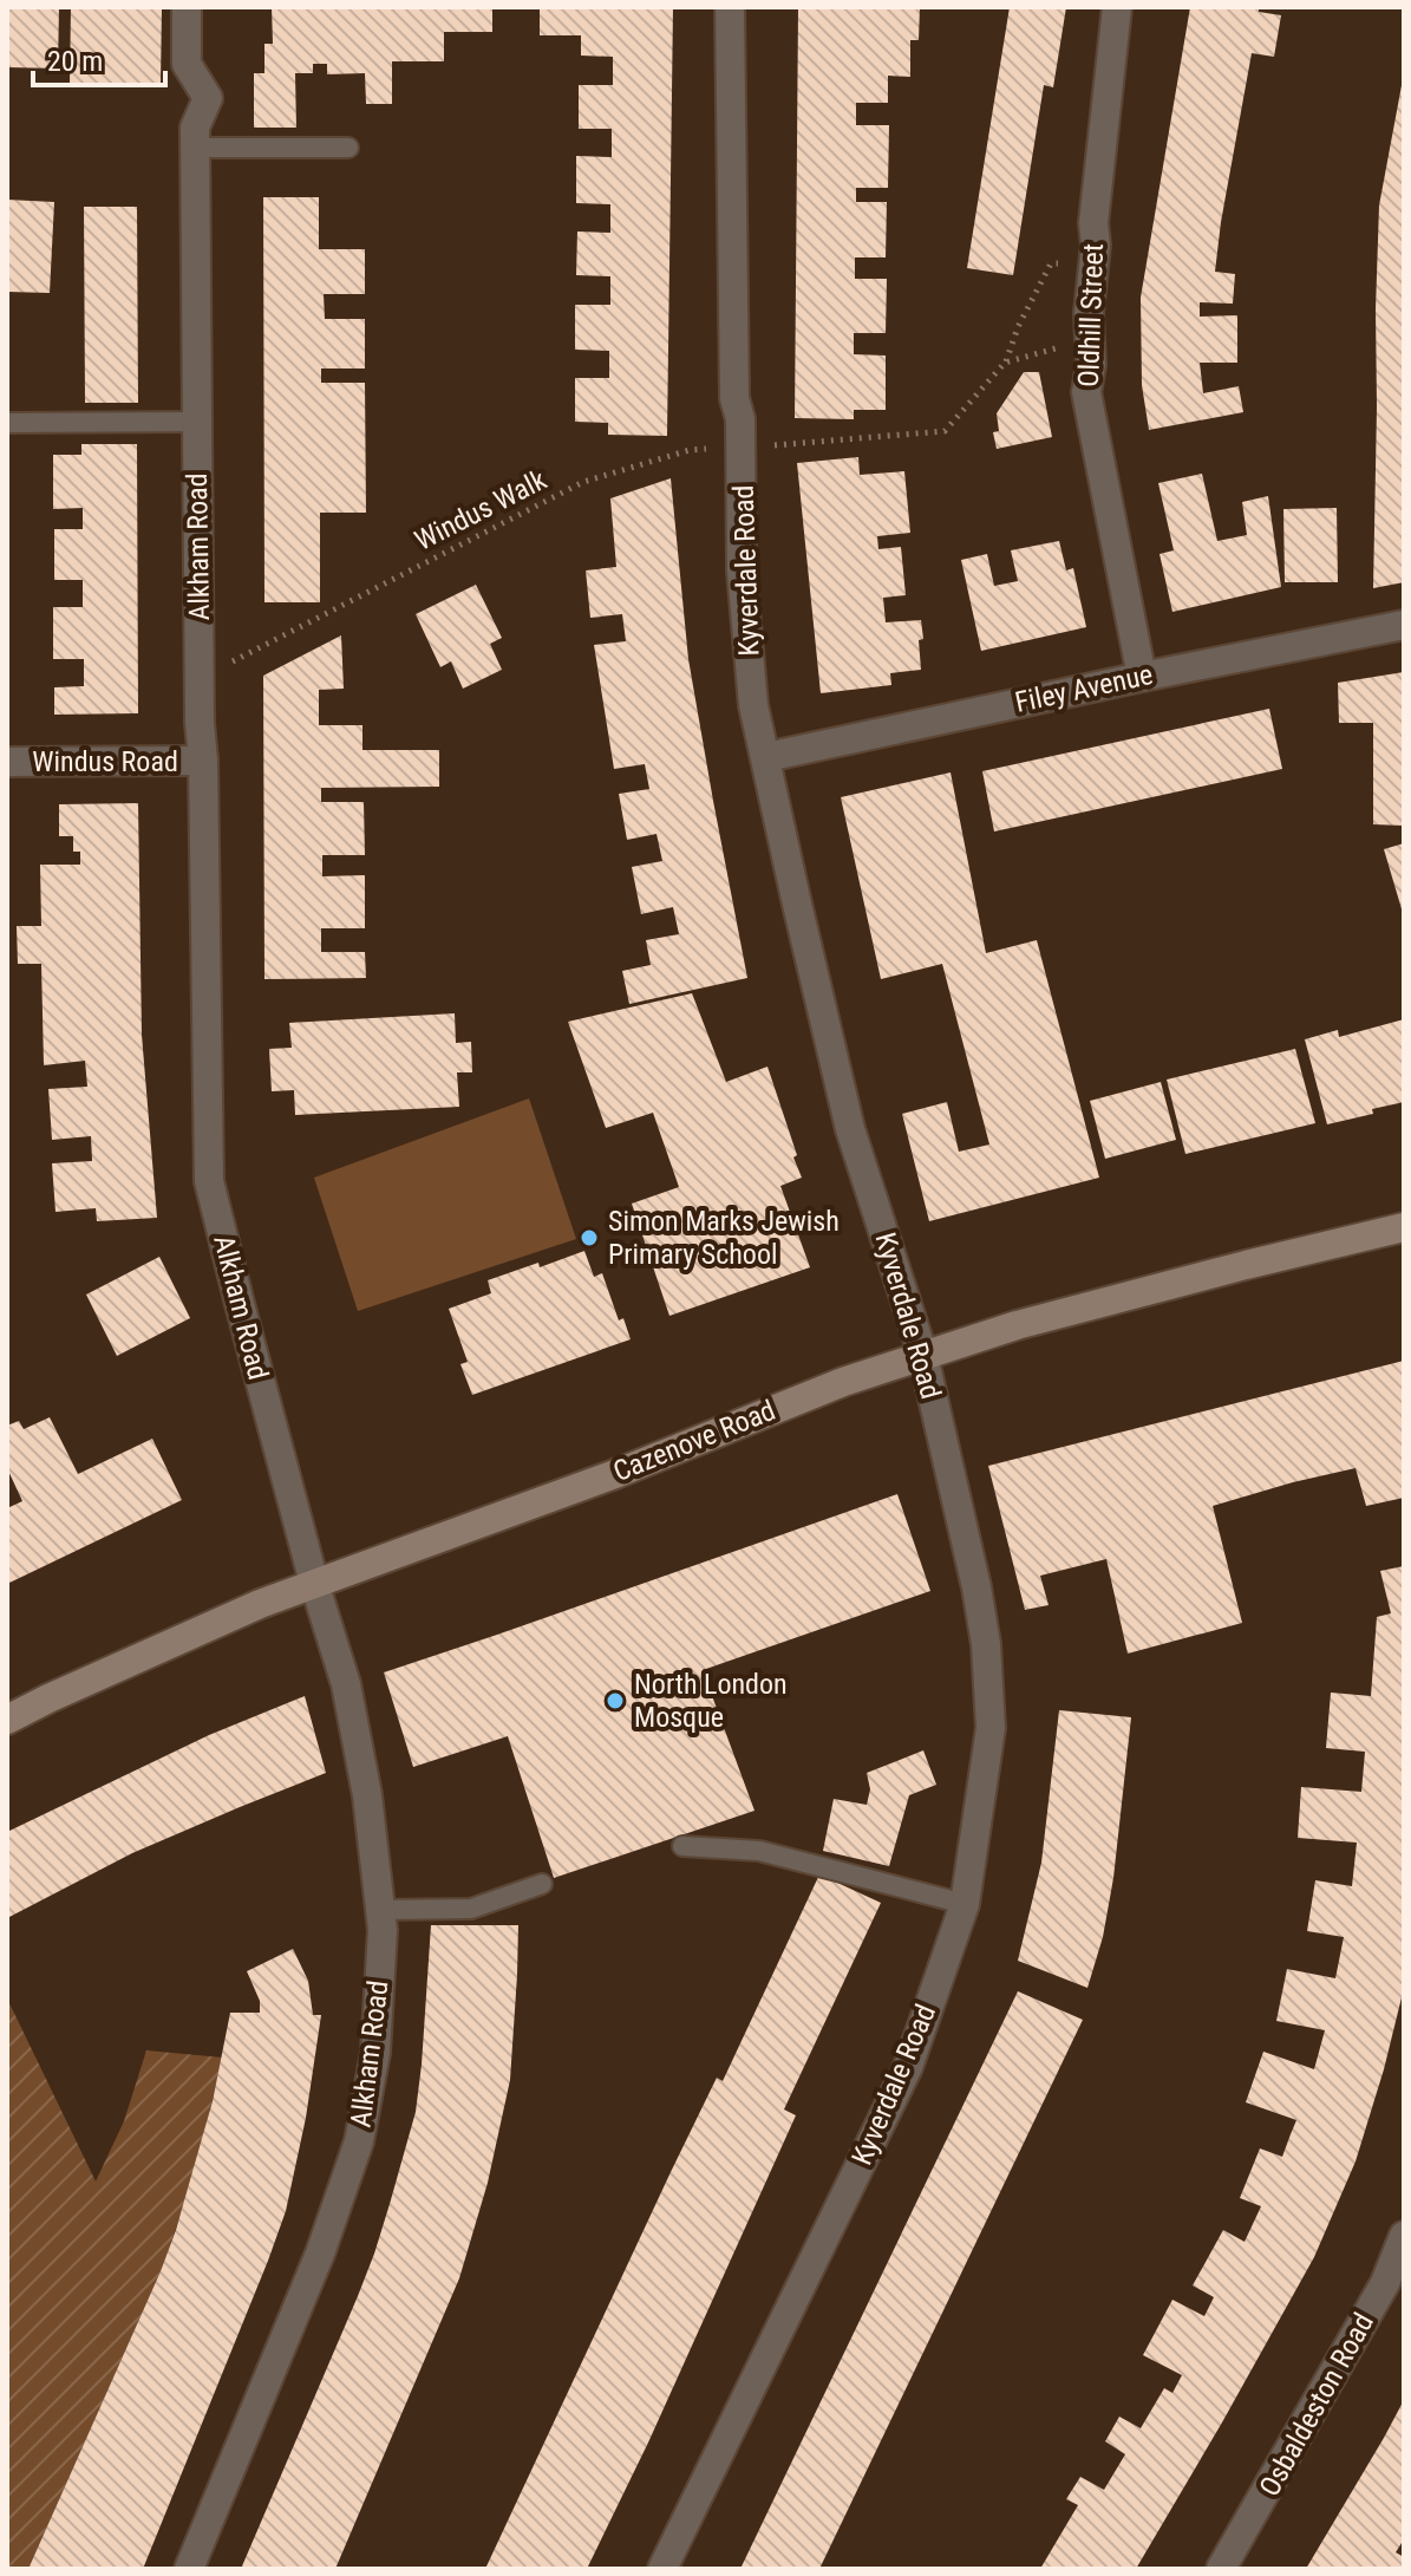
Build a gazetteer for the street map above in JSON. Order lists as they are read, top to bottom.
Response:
{
  "streets": {
    "street": [
      "Oldhill Street",
      "Alkham Road",
      "Kyverdale Road",
      "Filey Avenue",
      "Windus Road",
      "Cazenove Road",
      "Osbaldeston Road"
    ],
    "path": ["Windus Walk"]
  },
  "crossings": [
    ["Oldhill Street", "Filey Avenue"],
    ["Alkham Road", "Windus Road"],
    ["Alkham Road", "Cazenove Road"],
    ["Kyverdale Road", "Filey Avenue"],
    ["Kyverdale Road", "Cazenove Road"]
  ],
  "places": ["Simon Marks Jewish Primary School", "North London Mosque"],
  "scale_bar": "20 m"
}
